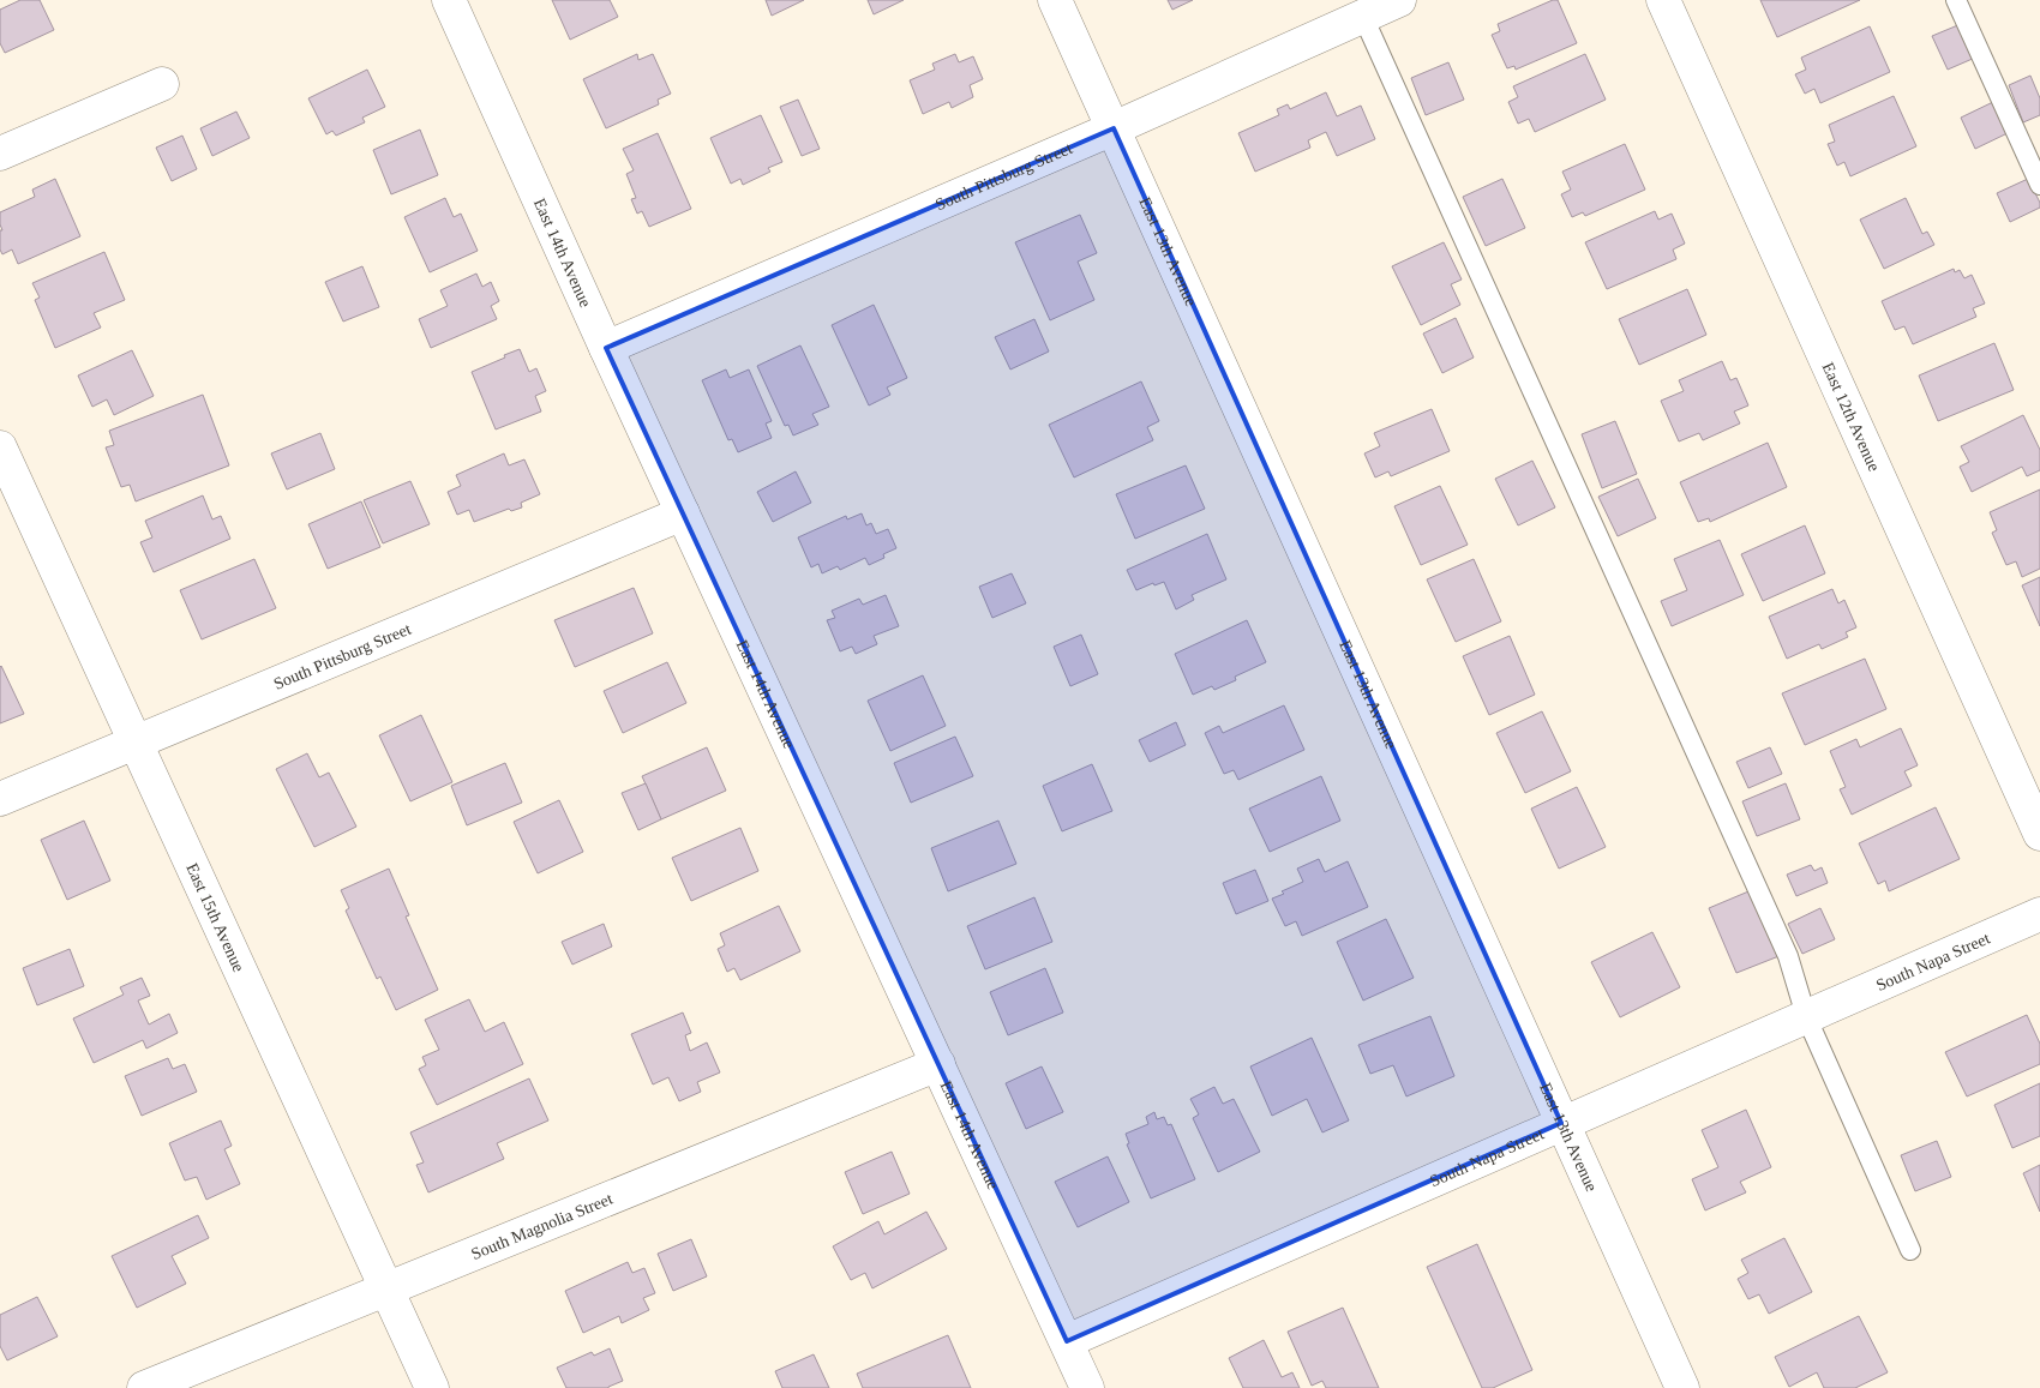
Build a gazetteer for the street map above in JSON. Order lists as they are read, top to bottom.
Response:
{
  "streets": {
    "street": [
      "South Pittsburg Street",
      "East 13th Avenue",
      "East 14th Avenue",
      "East 12th Avenue",
      "East 15th Avenue",
      "South Napa Street",
      "South Magnolia Street"
    ]
  },
  "crossings": [
    ["South Pittsburg Street", "East 13th Avenue"],
    ["South Pittsburg Street", "East 14th Avenue"],
    ["South Pittsburg Street", "East 15th Avenue"],
    ["East 13th Avenue", "South Napa Street"],
    ["East 14th Avenue", "South Napa Street"],
    ["East 14th Avenue", "South Magnolia Street"],
    ["East 15th Avenue", "South Magnolia Street"]
  ]
}
